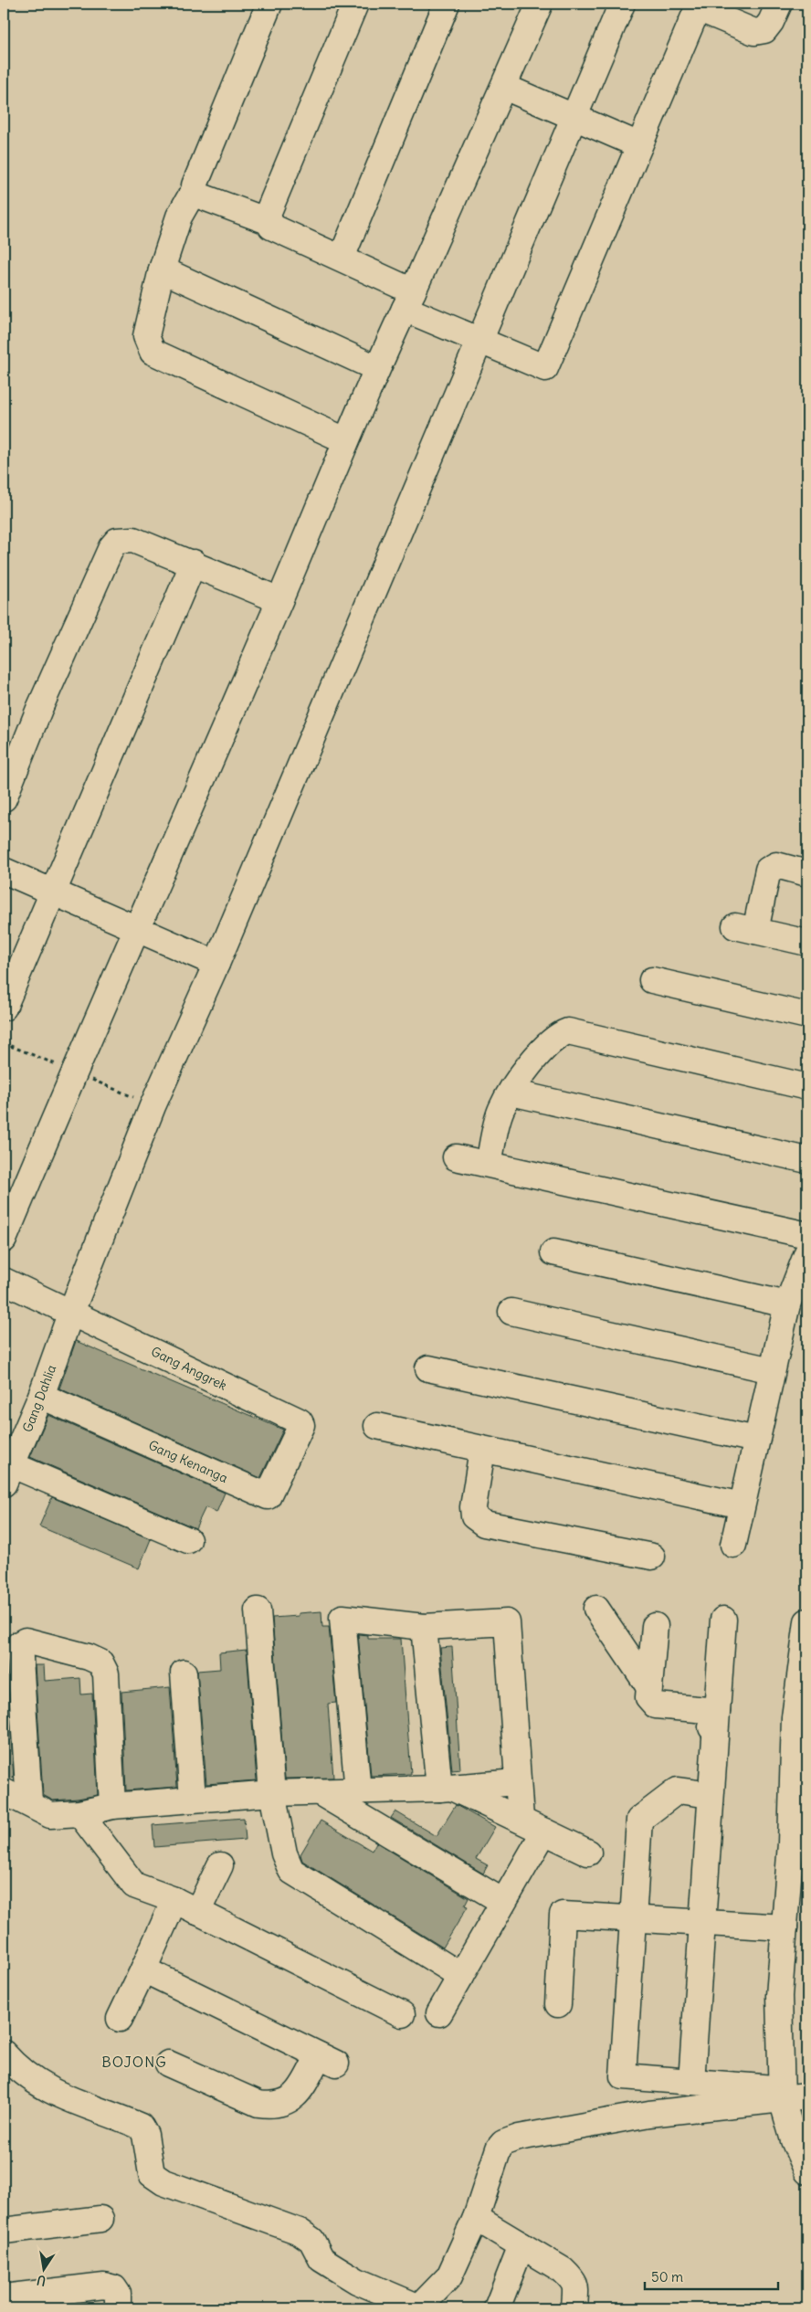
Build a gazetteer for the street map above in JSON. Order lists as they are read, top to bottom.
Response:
{
  "streets": {
    "street": ["Gang Anggrek", "Gang Dahlia", "Gang Kenanga"]
  },
  "crossings": [
    ["Gang Anggrek", "Gang Dahlia"],
    ["Gang Anggrek", "Gang Kenanga"],
    ["Gang Dahlia", "Gang Kenanga"]
  ],
  "districts": ["BOJONG"],
  "scale_bar": "50 m",
  "north": "bottom"
}
